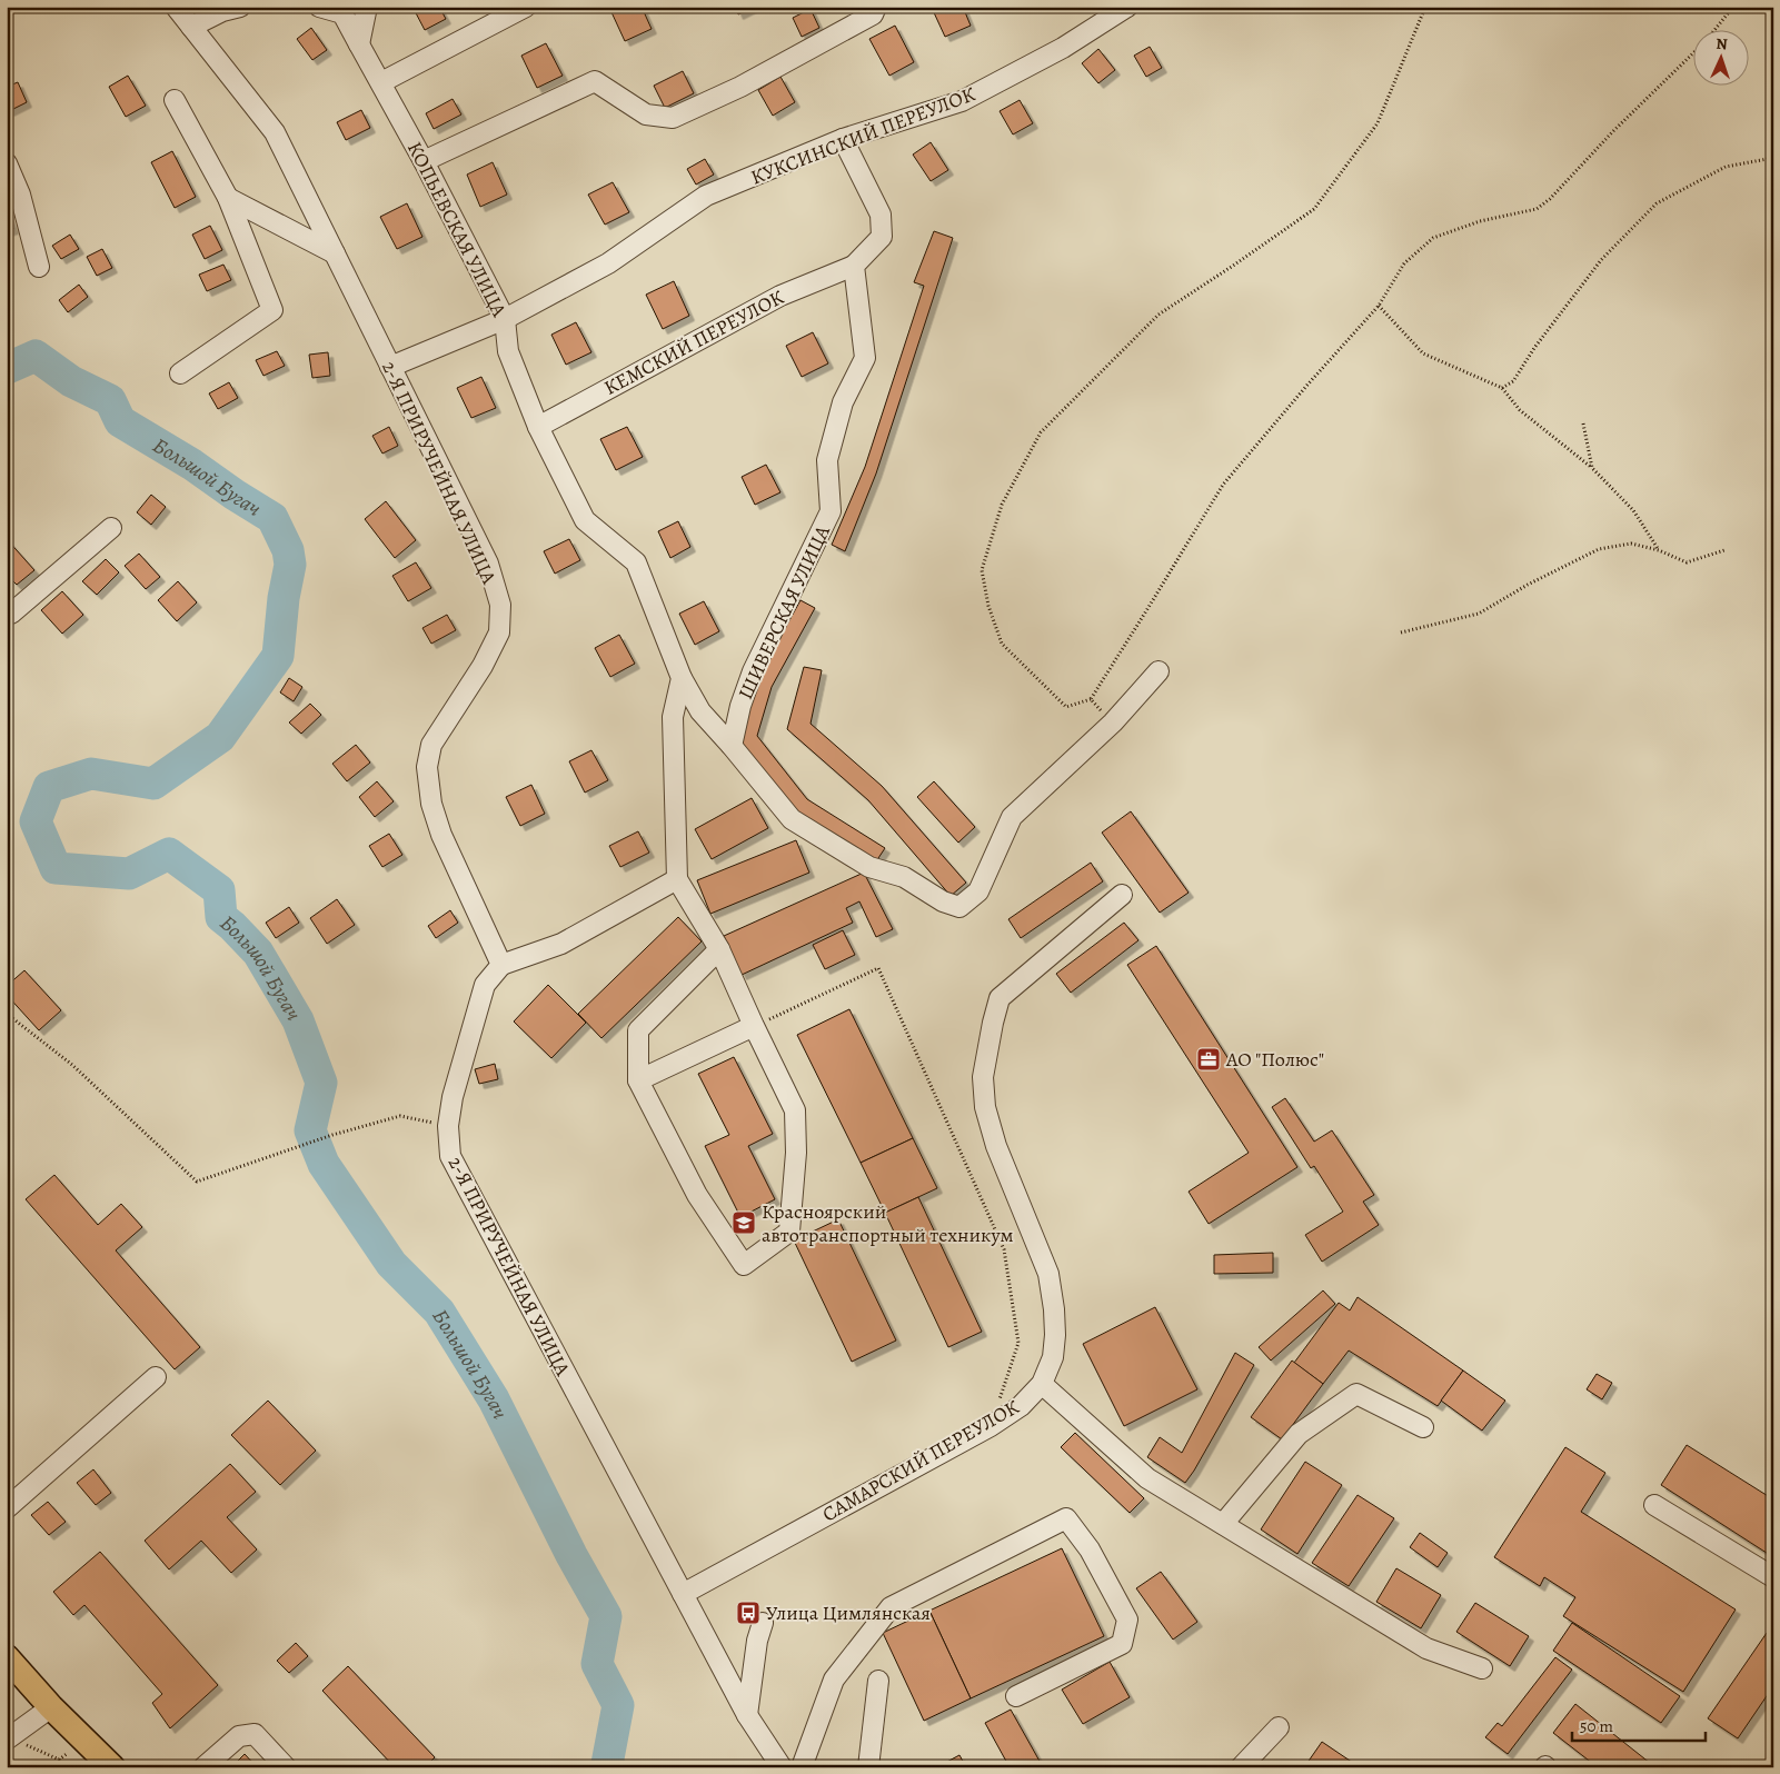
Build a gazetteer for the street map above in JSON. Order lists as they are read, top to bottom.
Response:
{
  "streets": {
    "street": [
      "КУКСИНСКИЙ ПЕРЕУЛОК",
      "КОПЬЕВСКАЯ УЛИЦА",
      "КЕМСКИЙ ПЕРЕУЛОК",
      "2-Я ПРИРУЧЕЙНАЯ УЛИЦА",
      "ШИВЕРСКАЯ УЛИЦА",
      "САМАРСКИЙ ПЕРЕУЛОК"
    ]
  },
  "crossings": [
    ["КУКСИНСКИЙ ПЕРЕУЛОК", "КОПЬЕВСКАЯ УЛИЦА"],
    ["КУКСИНСКИЙ ПЕРЕУЛОК", "2-Я ПРИРУЧЕЙНАЯ УЛИЦА"],
    ["КОПЬЕВСКАЯ УЛИЦА", "КЕМСКИЙ ПЕРЕУЛОК"],
    ["КОПЬЕВСКАЯ УЛИЦА", "ШИВЕРСКАЯ УЛИЦА"],
    ["КЕМСКИЙ ПЕРЕУЛОК", "ШИВЕРСКАЯ УЛИЦА"],
    ["2-Я ПРИРУЧЕЙНАЯ УЛИЦА", "САМАРСКИЙ ПЕРЕУЛОК"]
  ],
  "water": ["Большой Бугач"],
  "places": {
    "office": ["АО \"Полюс\""],
    "school or university": ["Красноярский автотранспортный техникум"],
    "bus stop": ["Улица Цимлянская"]
  },
  "scale_bar": "50 m",
  "north": "top"
}
